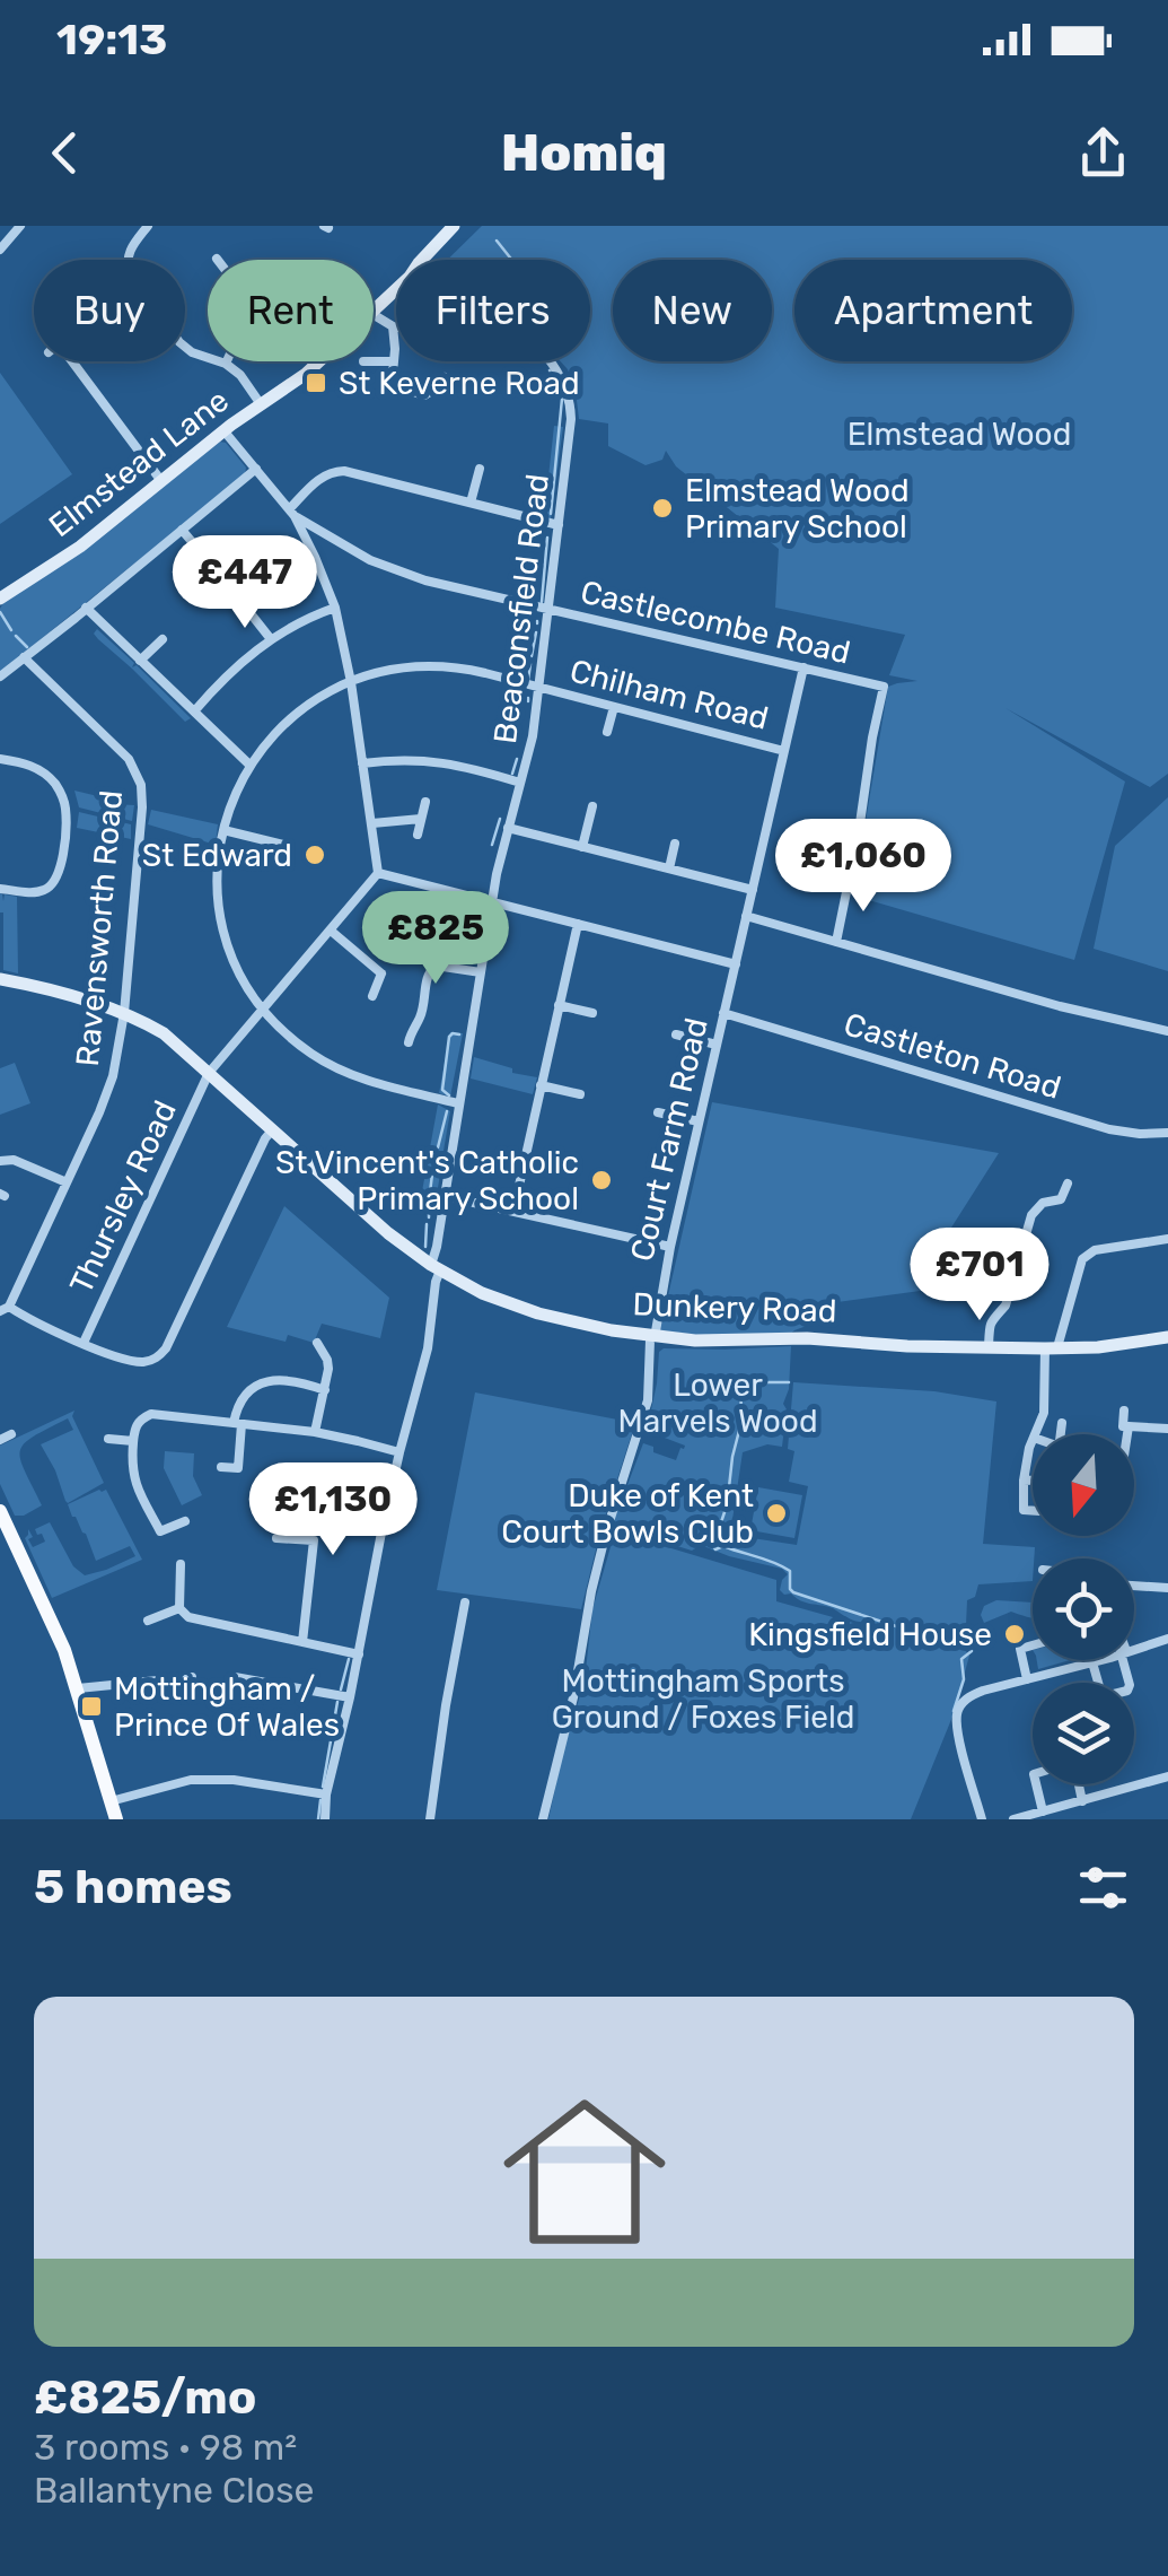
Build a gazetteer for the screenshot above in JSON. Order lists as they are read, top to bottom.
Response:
{
  "streets": {
    "street": [
      "Elmstead Lane",
      "Beaconsfield Road",
      "Castlecombe Road",
      "Chilham Road",
      "Ravensworth Road",
      "Castleton Road",
      "Court Farm Road",
      "Thursley Road",
      "Dunkery Road"
    ]
  },
  "crossings": [
    ["Beaconsfield Road", "Castlecombe Road"],
    ["Beaconsfield Road", "Chilham Road"],
    ["Beaconsfield Road", "Dunkery Road"],
    ["Castlecombe Road", "Court Farm Road"],
    ["Chilham Road", "Court Farm Road"],
    ["Ravensworth Road", "Dunkery Road"],
    ["Castleton Road", "Court Farm Road"],
    ["Court Farm Road", "Dunkery Road"],
    ["Thursley Road", "Dunkery Road"]
  ],
  "parks": ["Elmstead Wood", "Lower Marvels Wood", "Mottingham Sports Ground / Foxes Field"],
  "places": {
    "transit": ["St Keverne Road", "Mottingham / Prince Of Wales"],
    "other": [
      "Elmstead Wood Primary School",
      "St Edward",
      "St Vincent's Catholic Primary School",
      "Duke of Kent Court Bowls Club",
      "Kingsfield House"
    ]
  },
  "north": "bottom",
  "page": {
    "status": "19:13",
    "header": "Homiq",
    "chip": [
      "Buy",
      "Rent",
      "Filters",
      "New",
      "Apartment"
    ],
    "price": [
      "£447",
      "£1,060",
      "£825",
      "£701",
      "£1,130"
    ],
    "heading": "5 homes",
    "list": [
      {
        "name": "£825/mo",
        "note": "3 rooms · 98 m² · Ballantyne Close"
      }
    ]
  }
}
